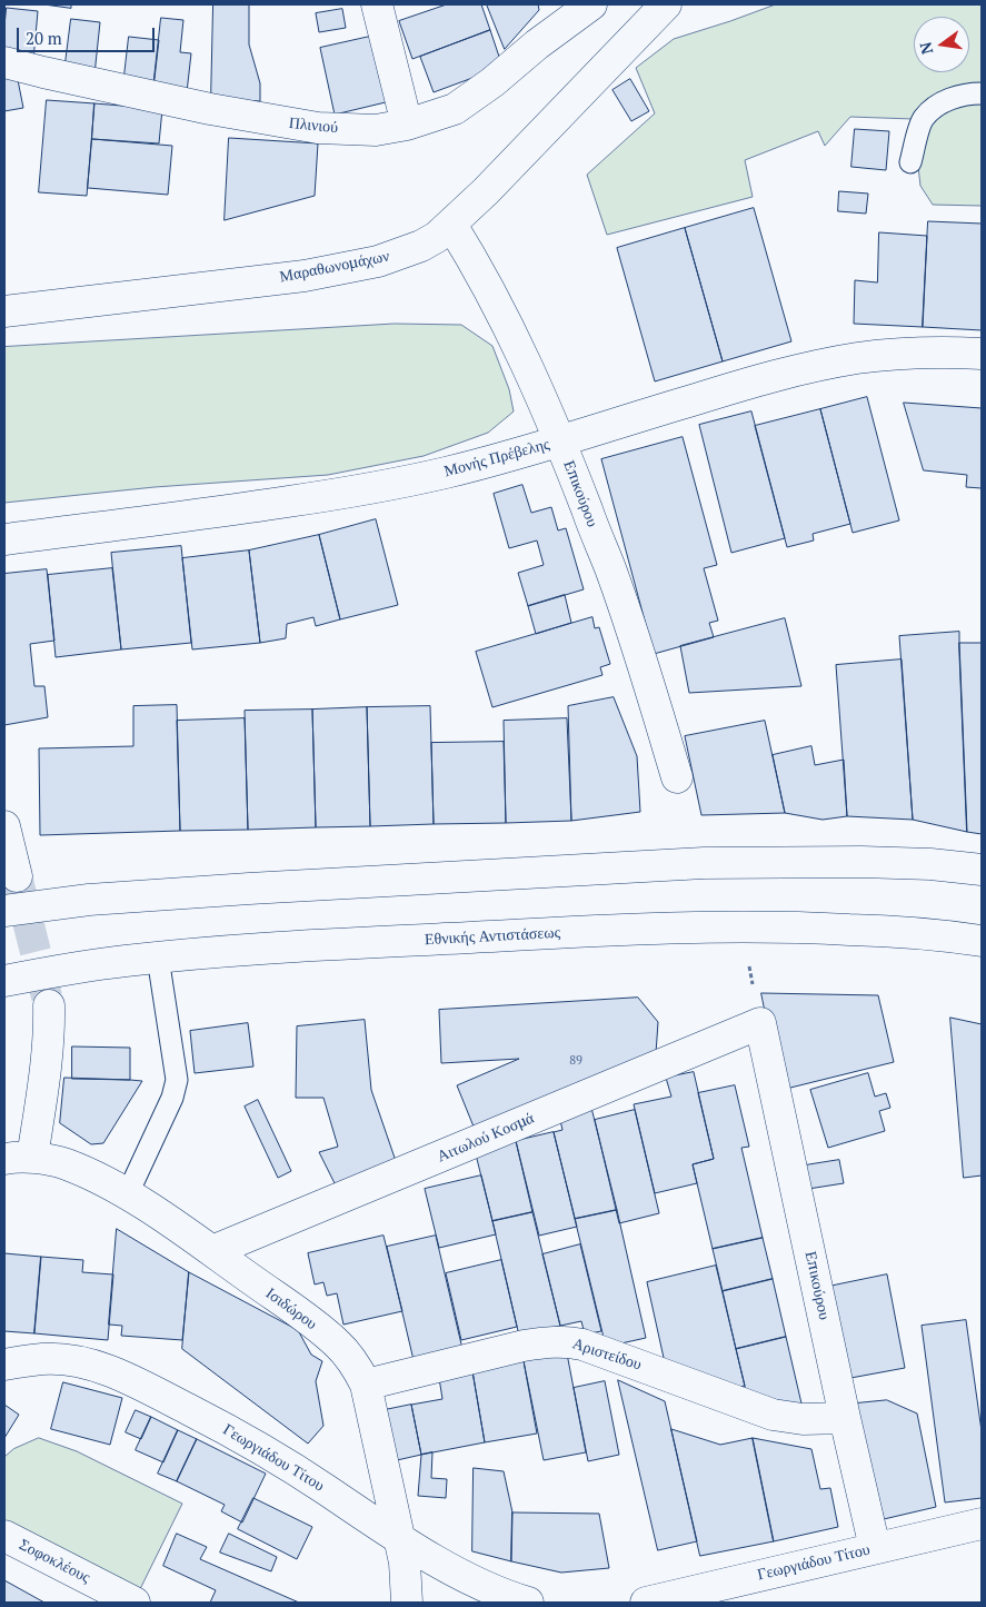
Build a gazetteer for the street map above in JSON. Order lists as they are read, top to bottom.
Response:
{
  "streets": {
    "street": [
      "Πλινιού",
      "Μαραθωνομάχων",
      "Μονής Πρέβελης",
      "Επικούρου",
      "Εθνικής Αντιστάσεως",
      "Αιτωλού Κοσμά",
      "Ισιδώρου",
      "Αριστείδου",
      "Γεωργιάδου Τίτου",
      "Σοφοκλέους"
    ]
  },
  "crossings": [
    ["Μαραθωνομάχων", "Επικούρου"],
    ["Μονής Πρέβελης", "Επικούρου"],
    ["Επικούρου", "Αιτωλού Κοσμά"],
    ["Επικούρου", "Αριστείδου"],
    ["Επικούρου", "Γεωργιάδου Τίτου"],
    ["Αιτωλού Κοσμά", "Ισιδώρου"],
    ["Ισιδώρου", "Αριστείδου"],
    ["Ισιδώρου", "Γεωργιάδου Τίτου"]
  ],
  "house_numbers": ["89"],
  "scale_bar": "20 m",
  "north": "left"
}
